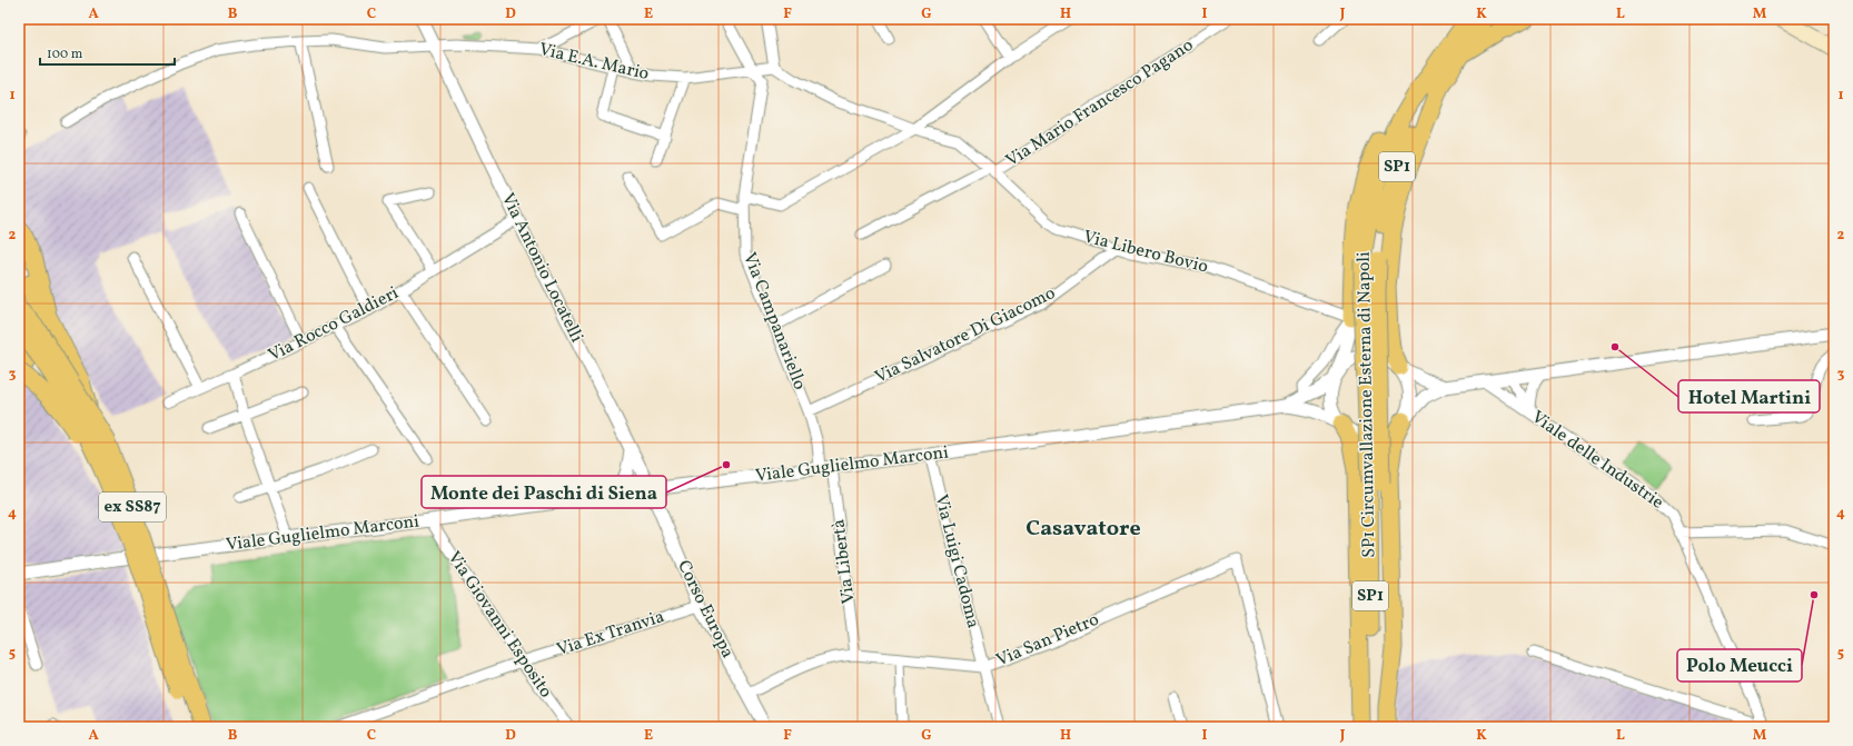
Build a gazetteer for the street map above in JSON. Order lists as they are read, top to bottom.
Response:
{
  "streets": {
    "highway": ["SP1", "SP1 Circumvallazione Esterna di Napoli", "ex SS87"],
    "street": [
      "Via E.A. Mario",
      "Via Mario Francesco Pagano",
      "Via Libero Bovio",
      "Via Antonio Locatelli",
      "Via Campanariello",
      "Via Rocco Galdieri",
      "Via Salvatore Di Giacomo",
      "Viale delle Industrie",
      "Viale Guglielmo Marconi",
      "Via Libertà",
      "Via Luigi Cadoma",
      "Corso Europa",
      "Via Giovanni Esposito",
      "Via Ex Tranvia",
      "Via San Pietro"
    ]
  },
  "crossings": [
    ["Via E.A. Mario", "Via Antonio Locatelli"],
    ["Via E.A. Mario", "Via Campanariello"],
    ["Via Mario Francesco Pagano", "Via Libero Bovio"],
    ["Via Libero Bovio", "Via Salvatore Di Giacomo"],
    ["Via Antonio Locatelli", "Via Rocco Galdieri"],
    ["Via Antonio Locatelli", "Viale Guglielmo Marconi"],
    ["Via Antonio Locatelli", "Corso Europa"],
    ["Via Campanariello", "Via Salvatore Di Giacomo"],
    ["Via Campanariello", "Viale Guglielmo Marconi"],
    ["Via Campanariello", "Via Libertà"],
    ["Viale Guglielmo Marconi", "Via Libertà"],
    ["Viale Guglielmo Marconi", "Via Luigi Cadoma"],
    ["Viale Guglielmo Marconi", "Corso Europa"],
    ["Viale Guglielmo Marconi", "Via Giovanni Esposito"],
    ["Via Libertà", "Via San Pietro"],
    ["Via Luigi Cadoma", "Via San Pietro"],
    ["Corso Europa", "Via Ex Tranvia"],
    ["Corso Europa", "Via San Pietro"],
    ["Via Giovanni Esposito", "Via Ex Tranvia"]
  ],
  "districts": ["Casavatore"],
  "places": ["Hotel Martini", "Monte dei Paschi di Siena", "Polo Meucci"],
  "scale_bar": "100 m",
  "grid": {
    "columns": [
      "A",
      "B",
      "C",
      "D",
      "E",
      "F",
      "G",
      "H",
      "I",
      "J",
      "K",
      "L",
      "M"
    ],
    "rows": [
      "1",
      "2",
      "3",
      "4",
      "5"
    ]
  }
}
